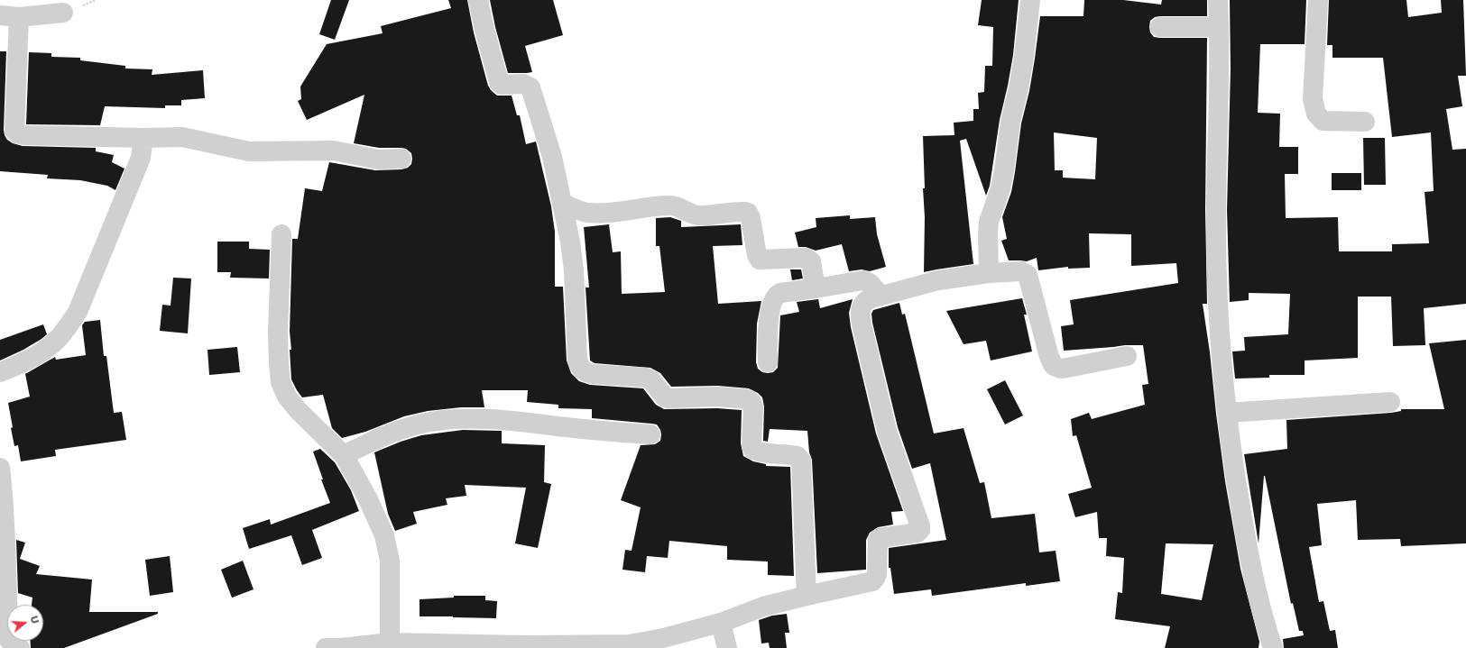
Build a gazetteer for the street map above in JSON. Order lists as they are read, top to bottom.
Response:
{
  "north": "right"
}
